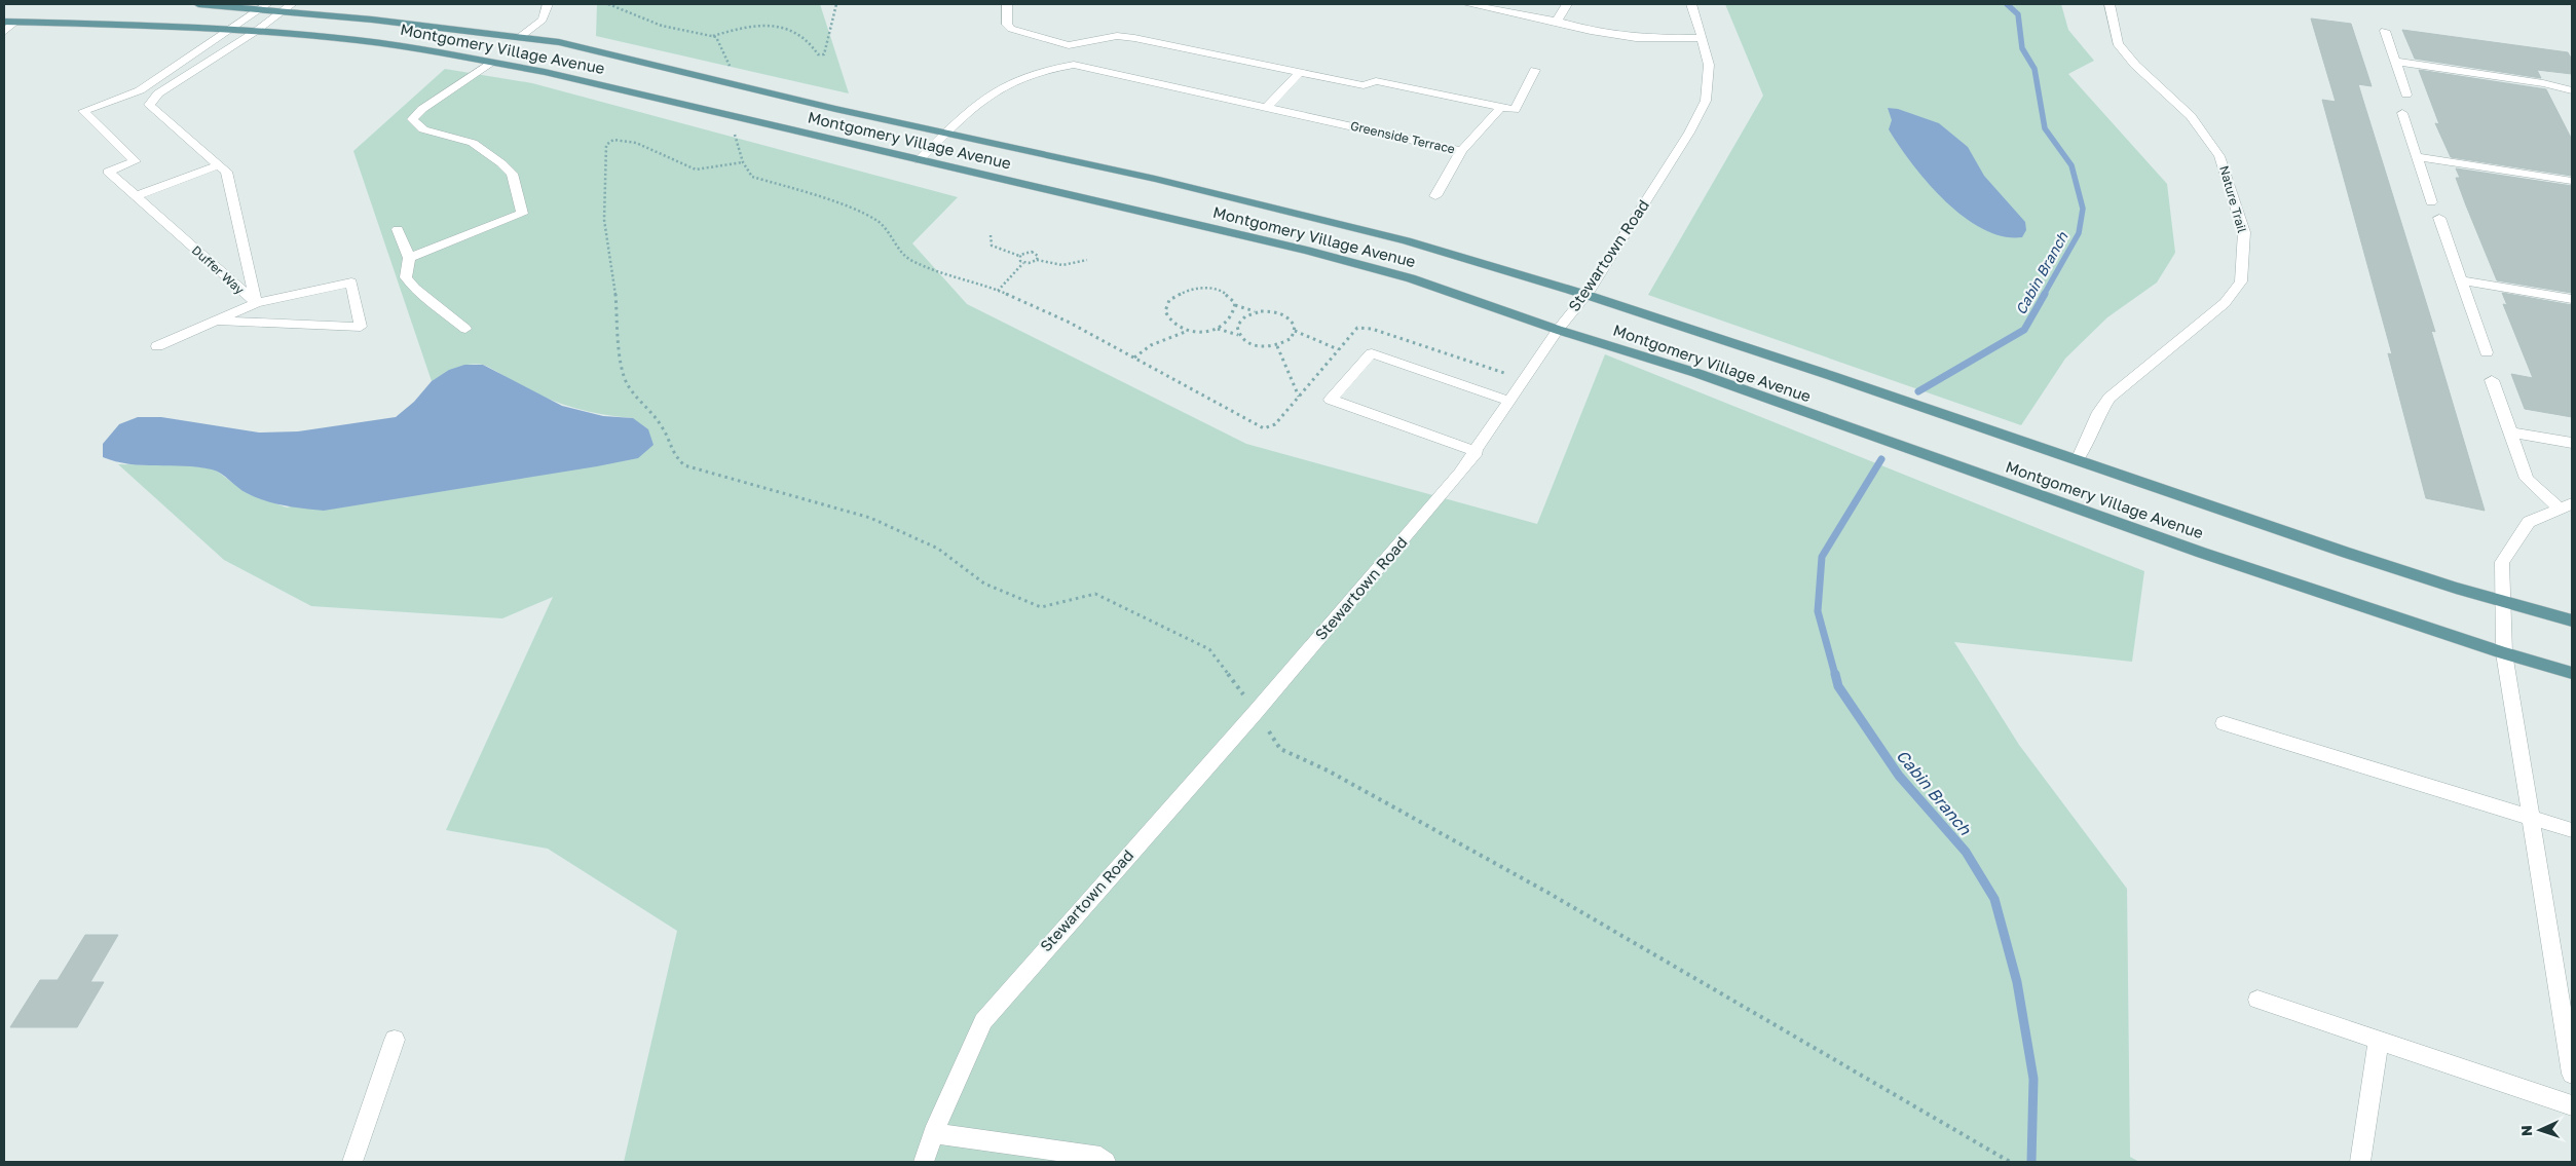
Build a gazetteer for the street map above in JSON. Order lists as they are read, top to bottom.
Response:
{
  "streets": {
    "main road": ["Montgomery Village Avenue"],
    "street": [
      "Greenside Terrace",
      "Nature Trail",
      "Stewartown Road",
      "Duffer Way"
    ]
  },
  "crossings": [
    ["Montgomery Village Avenue", "Greenside Terrace"],
    ["Montgomery Village Avenue", "Nature Trail"],
    ["Montgomery Village Avenue", "Stewartown Road"],
    ["Montgomery Village Avenue", "Duffer Way"]
  ],
  "water": ["Cabin Branch"],
  "north": "left"
}
